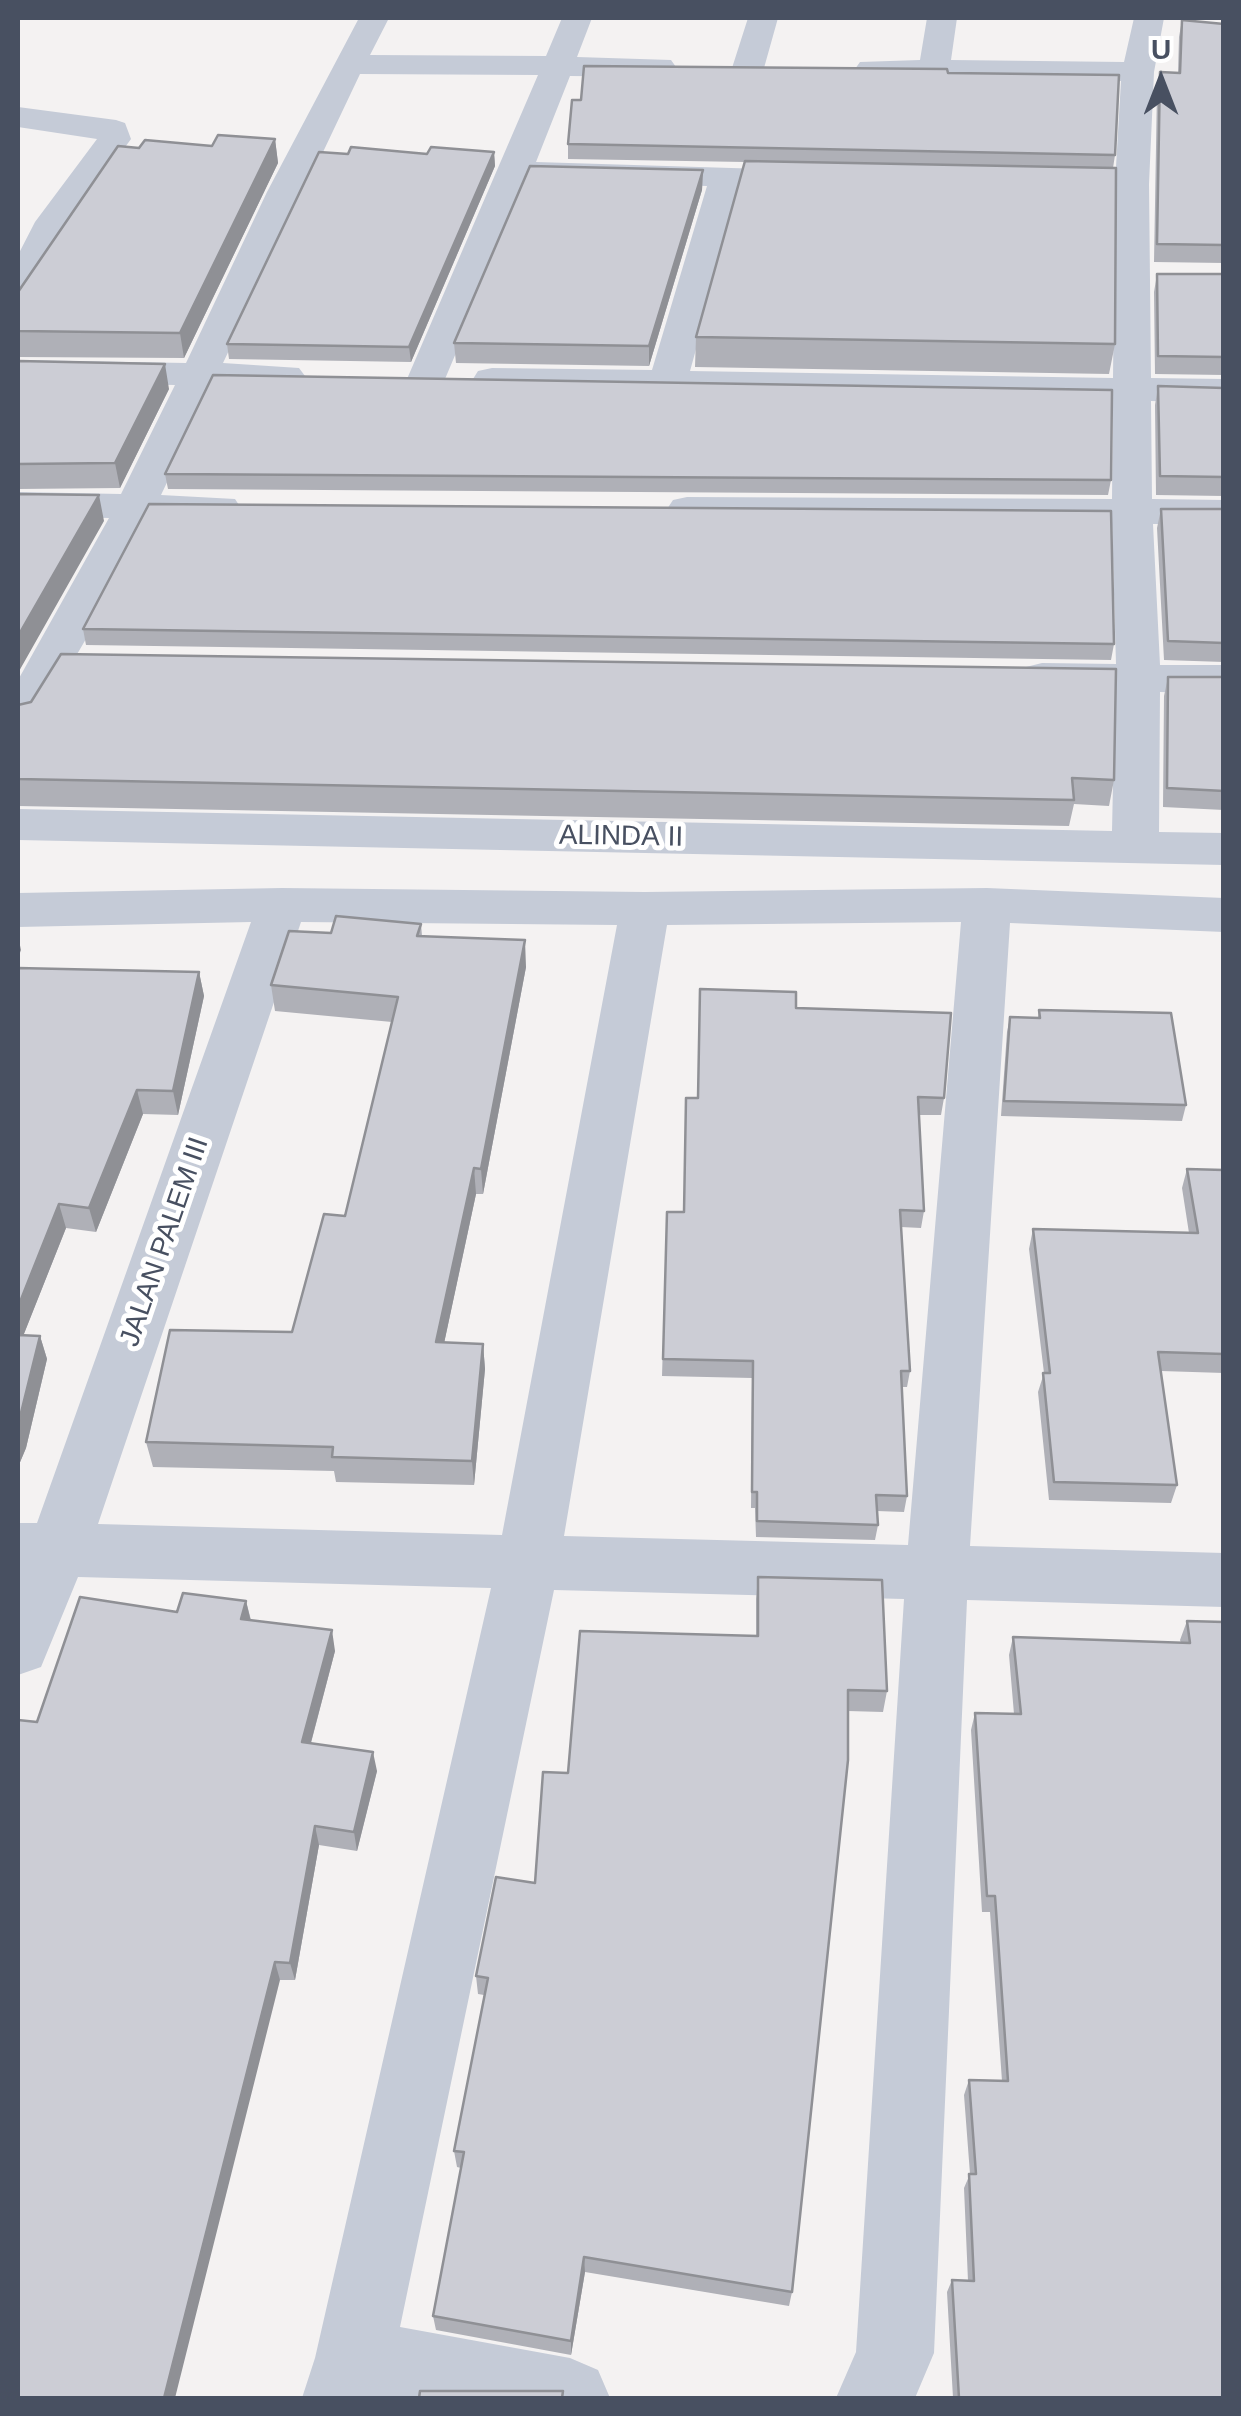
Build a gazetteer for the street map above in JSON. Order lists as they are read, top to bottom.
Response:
{
  "streets": {
    "street": ["ALINDA II", "JALAN PALEM III"]
  },
  "north": "top"
}
